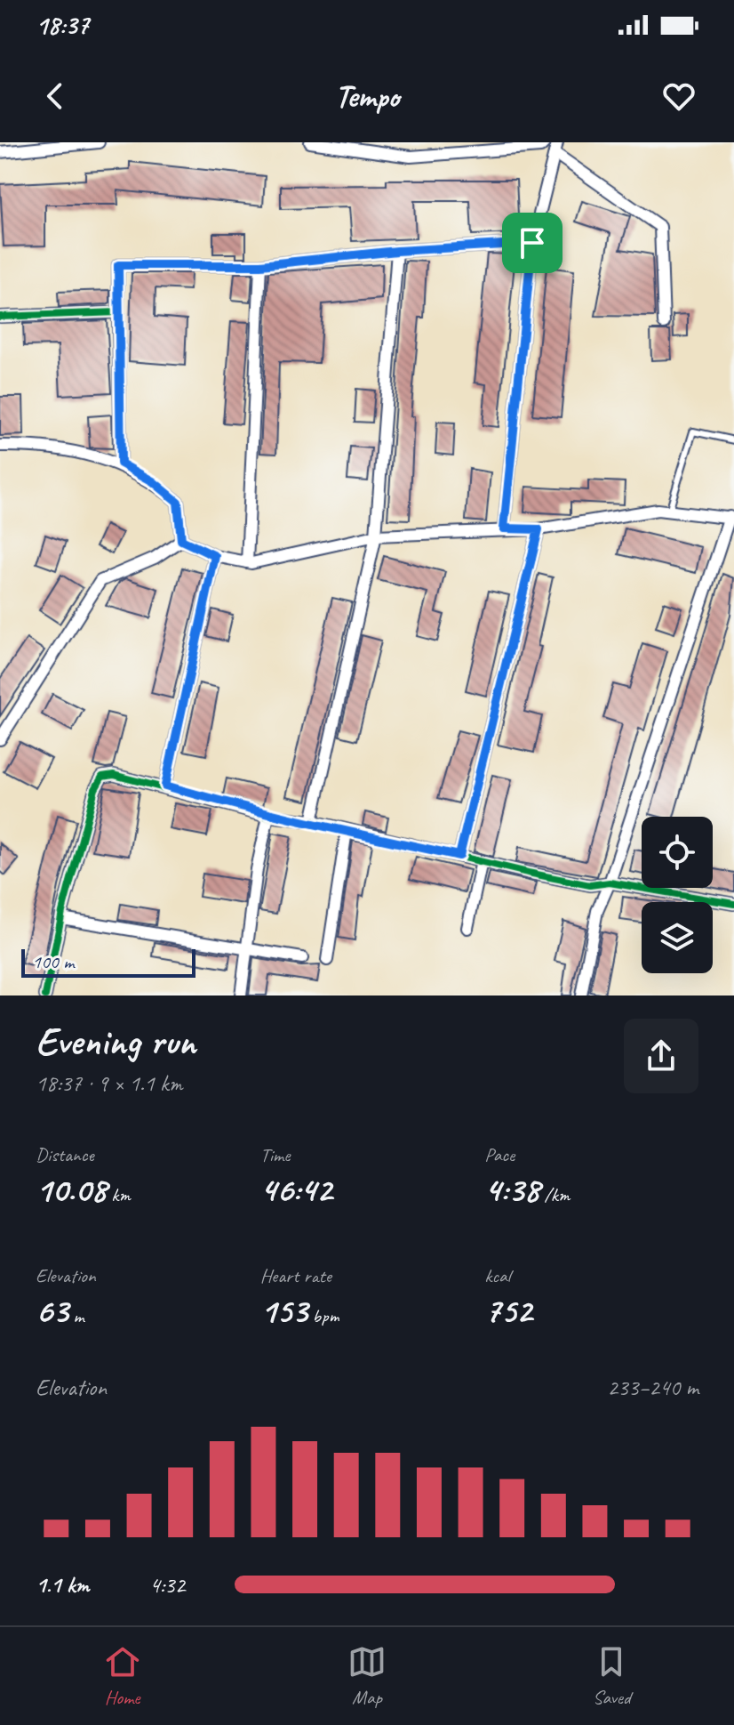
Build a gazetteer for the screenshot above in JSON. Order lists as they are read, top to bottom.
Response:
{
  "scale_bar": "100 m",
  "page": {
    "status": "18:37",
    "header": "Tempo",
    "scale": "100 m",
    "heading": ["Evening run", "18:37 · 9 × 1.1 km"],
    "stats": [
      ["Distance", "10.08 km"],
      ["Time", "46:42"],
      ["Pace", "4:38 /km"],
      ["Elevation", "63 m"],
      ["Heart rate", "153 bpm"],
      ["kcal", "752"]
    ],
    "chart": ["Elevation", "233–240 m"],
    "list": [
      {
        "name": "1.1 km",
        "note": "4:32"
      }
    ],
    "tabs": ["Home", "Map", "Saved"]
  }
}
